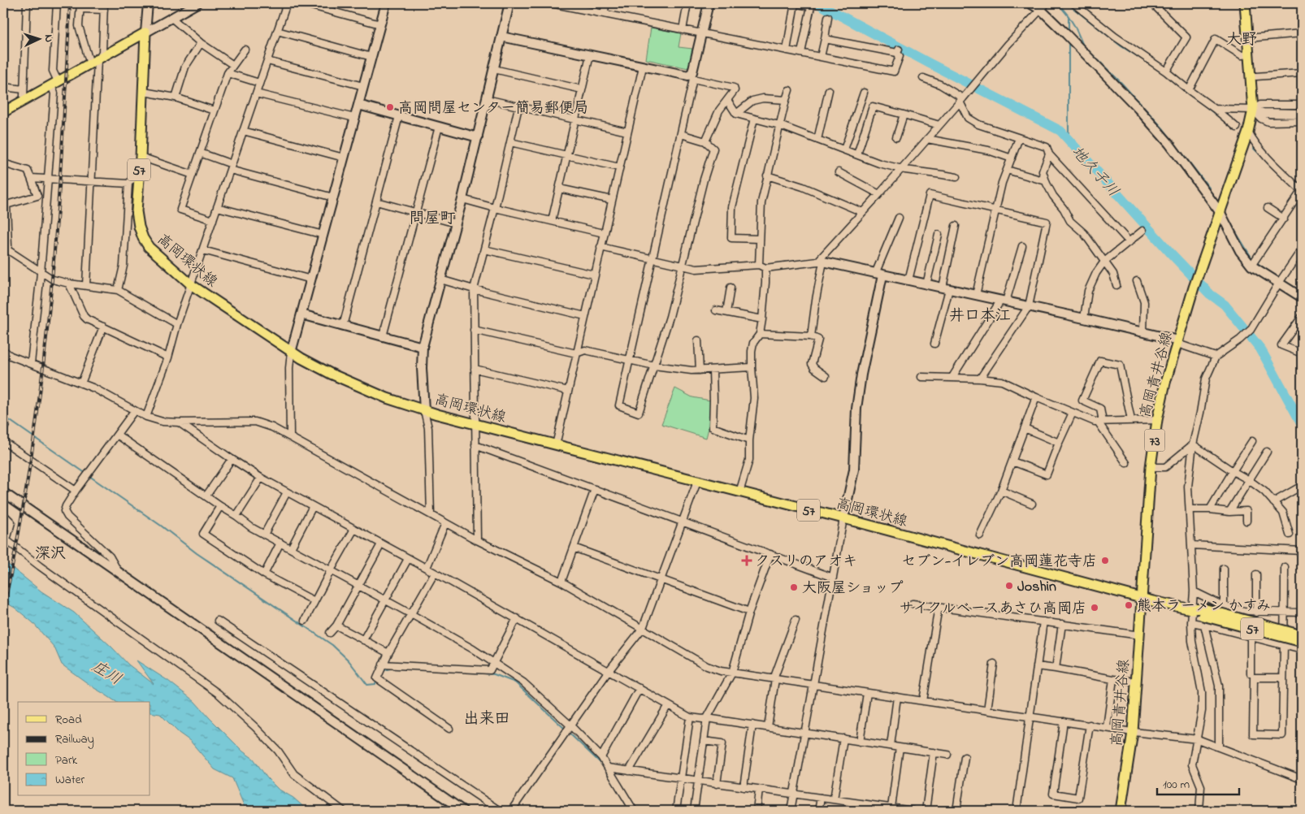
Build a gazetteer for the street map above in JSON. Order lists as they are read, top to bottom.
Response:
{
  "streets": {
    "main road": [
      "57",
      "高岡環状線",
      "高岡青井谷線",
      "73"
    ]
  },
  "crossings": [
    ["高岡環状線", "高岡青井谷線"]
  ],
  "districts": [
    "大野",
    "問屋町",
    "井口本江",
    "深沢",
    "出来田"
  ],
  "water": ["地久子川", "庄川"],
  "places": {
    "other": [
      "高岡問屋センター簡易郵便局",
      "セブン-イレブン高岡蓮花寺店",
      "Joshin",
      "大阪屋ショップ",
      "熊本ラーメン かすみ",
      "サイクルベースあさひ高岡店"
    ],
    "health": ["クスリのアオキ"]
  },
  "legend": [
    "Road",
    "Railway",
    "Park",
    "Water"
  ],
  "scale_bar": "100 m",
  "north": "right"
}
